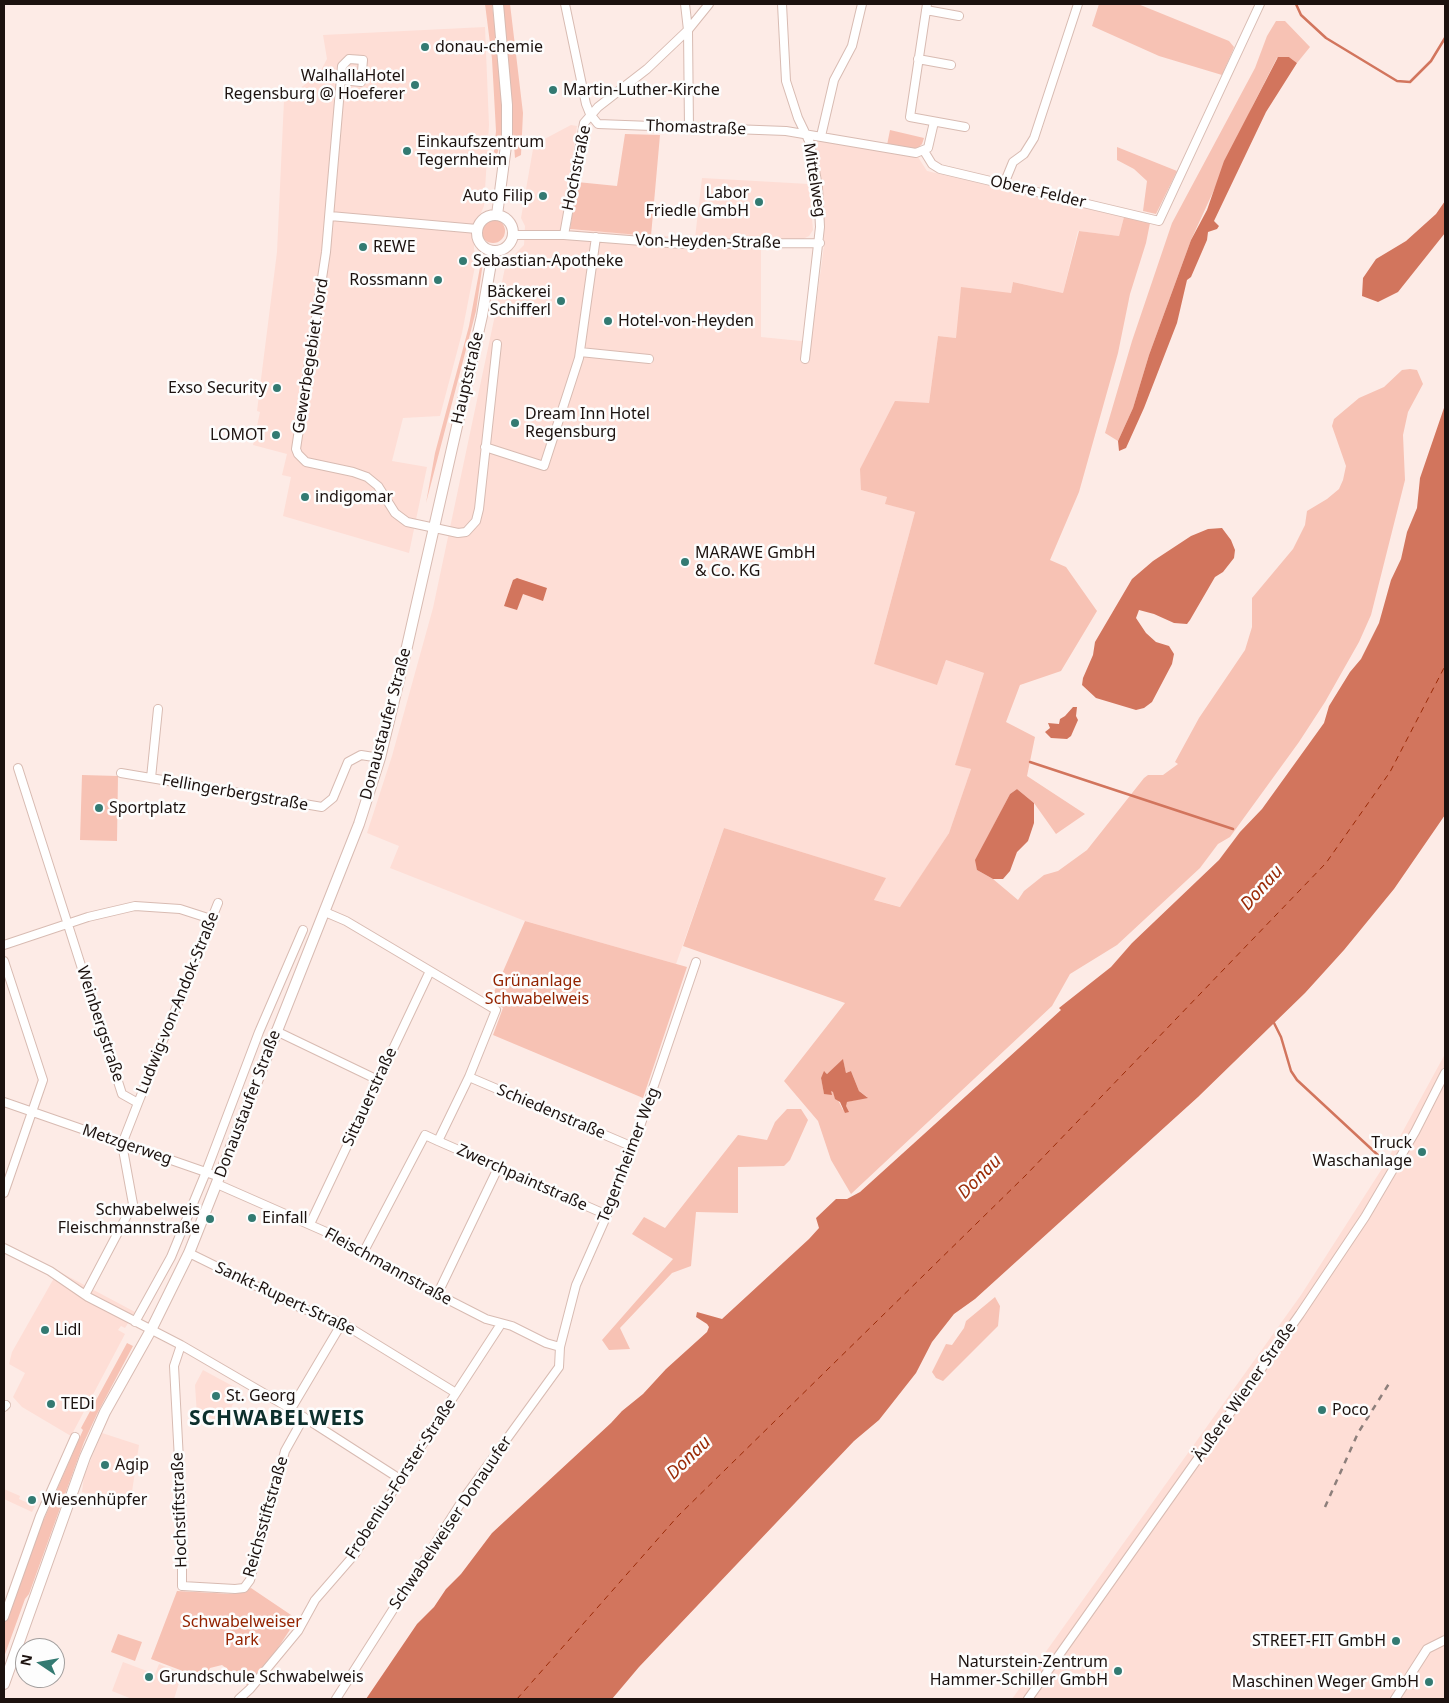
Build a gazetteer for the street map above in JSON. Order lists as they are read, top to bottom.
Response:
{
  "streets": {
    "main road": ["Hauptstraße", "Donaustaufer Straße"],
    "street": [
      "Thomastraße",
      "Hochstraße",
      "Mittelweg",
      "Obere Felder",
      "Von-Heyden-Straße",
      "Gewerbegebiet Nord",
      "Fellingerbergstraße",
      "Ludwig-von-Andok-Straße",
      "Weinbergstraße",
      "Sittauerstraße",
      "Schiedenstraße",
      "Metzgerweg",
      "Tegernheimer Weg",
      "Zwerchpaintstraße",
      "Fleischmannstraße",
      "Sankt-Rupert-Straße",
      "Äußere Wiener Straße",
      "Frobenius-Forster-Straße",
      "Hochstiftstraße",
      "Reichsstiftstraße",
      "Schwabelweiser Donauufer"
    ]
  },
  "crossings": [
    ["Thomastraße", "Hochstraße"],
    ["Thomastraße", "Mittelweg"],
    ["Hochstraße", "Von-Heyden-Straße"],
    ["Mittelweg", "Von-Heyden-Straße"],
    ["Von-Heyden-Straße", "Hauptstraße"],
    ["Gewerbegebiet Nord", "Donaustaufer Straße"],
    ["Hauptstraße", "Donaustaufer Straße"],
    ["Donaustaufer Straße", "Fellingerbergstraße"],
    ["Donaustaufer Straße", "Metzgerweg"],
    ["Donaustaufer Straße", "Fleischmannstraße"],
    ["Donaustaufer Straße", "Sankt-Rupert-Straße"],
    ["Ludwig-von-Andok-Straße", "Weinbergstraße"],
    ["Sittauerstraße", "Fleischmannstraße"],
    ["Schiedenstraße", "Tegernheimer Weg"],
    ["Metzgerweg", "Fleischmannstraße"],
    ["Tegernheimer Weg", "Zwerchpaintstraße"],
    ["Tegernheimer Weg", "Fleischmannstraße"],
    ["Tegernheimer Weg", "Schwabelweiser Donauufer"],
    ["Fleischmannstraße", "Frobenius-Forster-Straße"],
    ["Fleischmannstraße", "Schwabelweiser Donauufer"],
    ["Sankt-Rupert-Straße", "Frobenius-Forster-Straße"],
    ["Hochstiftstraße", "Reichsstiftstraße"]
  ],
  "districts": ["SCHWABELWEIS"],
  "water": ["Donau"],
  "parks": ["Grünanlage Schwabelweis", "Schwabelweiser Park"],
  "places": [
    "donau-chemie",
    "WalhallaHotel Regensburg @ Hoeferer",
    "Martin-Luther-Kirche",
    "Einkaufszentrum Tegernheim",
    "Auto Filip",
    "Labor Friedle GmbH",
    "REWE",
    "Sebastian-Apotheke",
    "Rossmann",
    "Bäckerei Schifferl",
    "Hotel-von-Heyden",
    "Exso Security",
    "Dream Inn Hotel Regensburg",
    "LOMOT",
    "indigomar",
    "MARAWE GmbH & Co. KG",
    "Sportplatz",
    "Truck Waschanlage",
    "Einfall",
    "Schwabelweis Fleischmannstraße",
    "Lidl",
    "St. Georg",
    "TEDi",
    "Poco",
    "Agip",
    "Wiesenhüpfer",
    "STREET-FIT GmbH",
    "Naturstein-Zentrum Hammer-Schiller GmbH",
    "Grundschule Schwabelweis",
    "Maschinen Weger GmbH"
  ],
  "north": "left"
}
